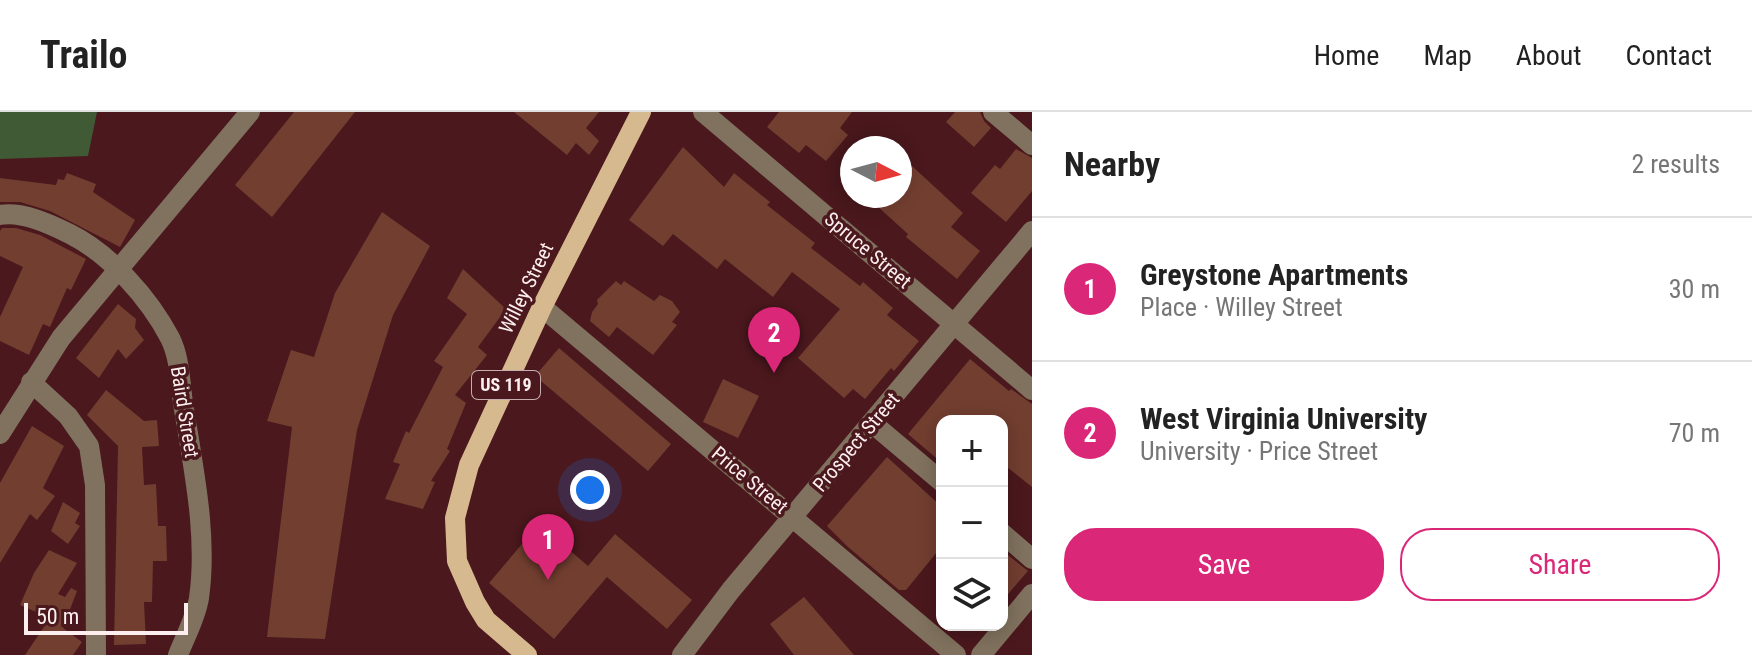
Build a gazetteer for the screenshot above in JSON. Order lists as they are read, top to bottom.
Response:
{
  "streets": {
    "main road": ["Willey Street", "US 119"],
    "street": [
      "Spruce Street",
      "Baird Street",
      "Prospect Street",
      "Price Street"
    ]
  },
  "crossings": [
    ["Spruce Street", "Prospect Street"],
    ["Willey Street", "Price Street"],
    ["Prospect Street", "Price Street"]
  ],
  "scale_bar": "50 m",
  "north": "right",
  "page": {
    "header": "Trailo",
    "nav": [
      "Home",
      "Map",
      "About",
      "Contact"
    ],
    "heading": ["Nearby", "2 results"],
    "list": [
      {
        "mark": "1",
        "name": "Greystone Apartments",
        "note": "Place · Willey Street",
        "value": "30 m"
      },
      {
        "mark": "2",
        "name": "West Virginia University",
        "note": "University · Price Street",
        "value": "70 m"
      }
    ],
    "pins": ["2", "1"],
    "map_buttons": ["+", "−"],
    "buttons": ["Save", "Share"],
    "scale": "50 m"
  }
}
